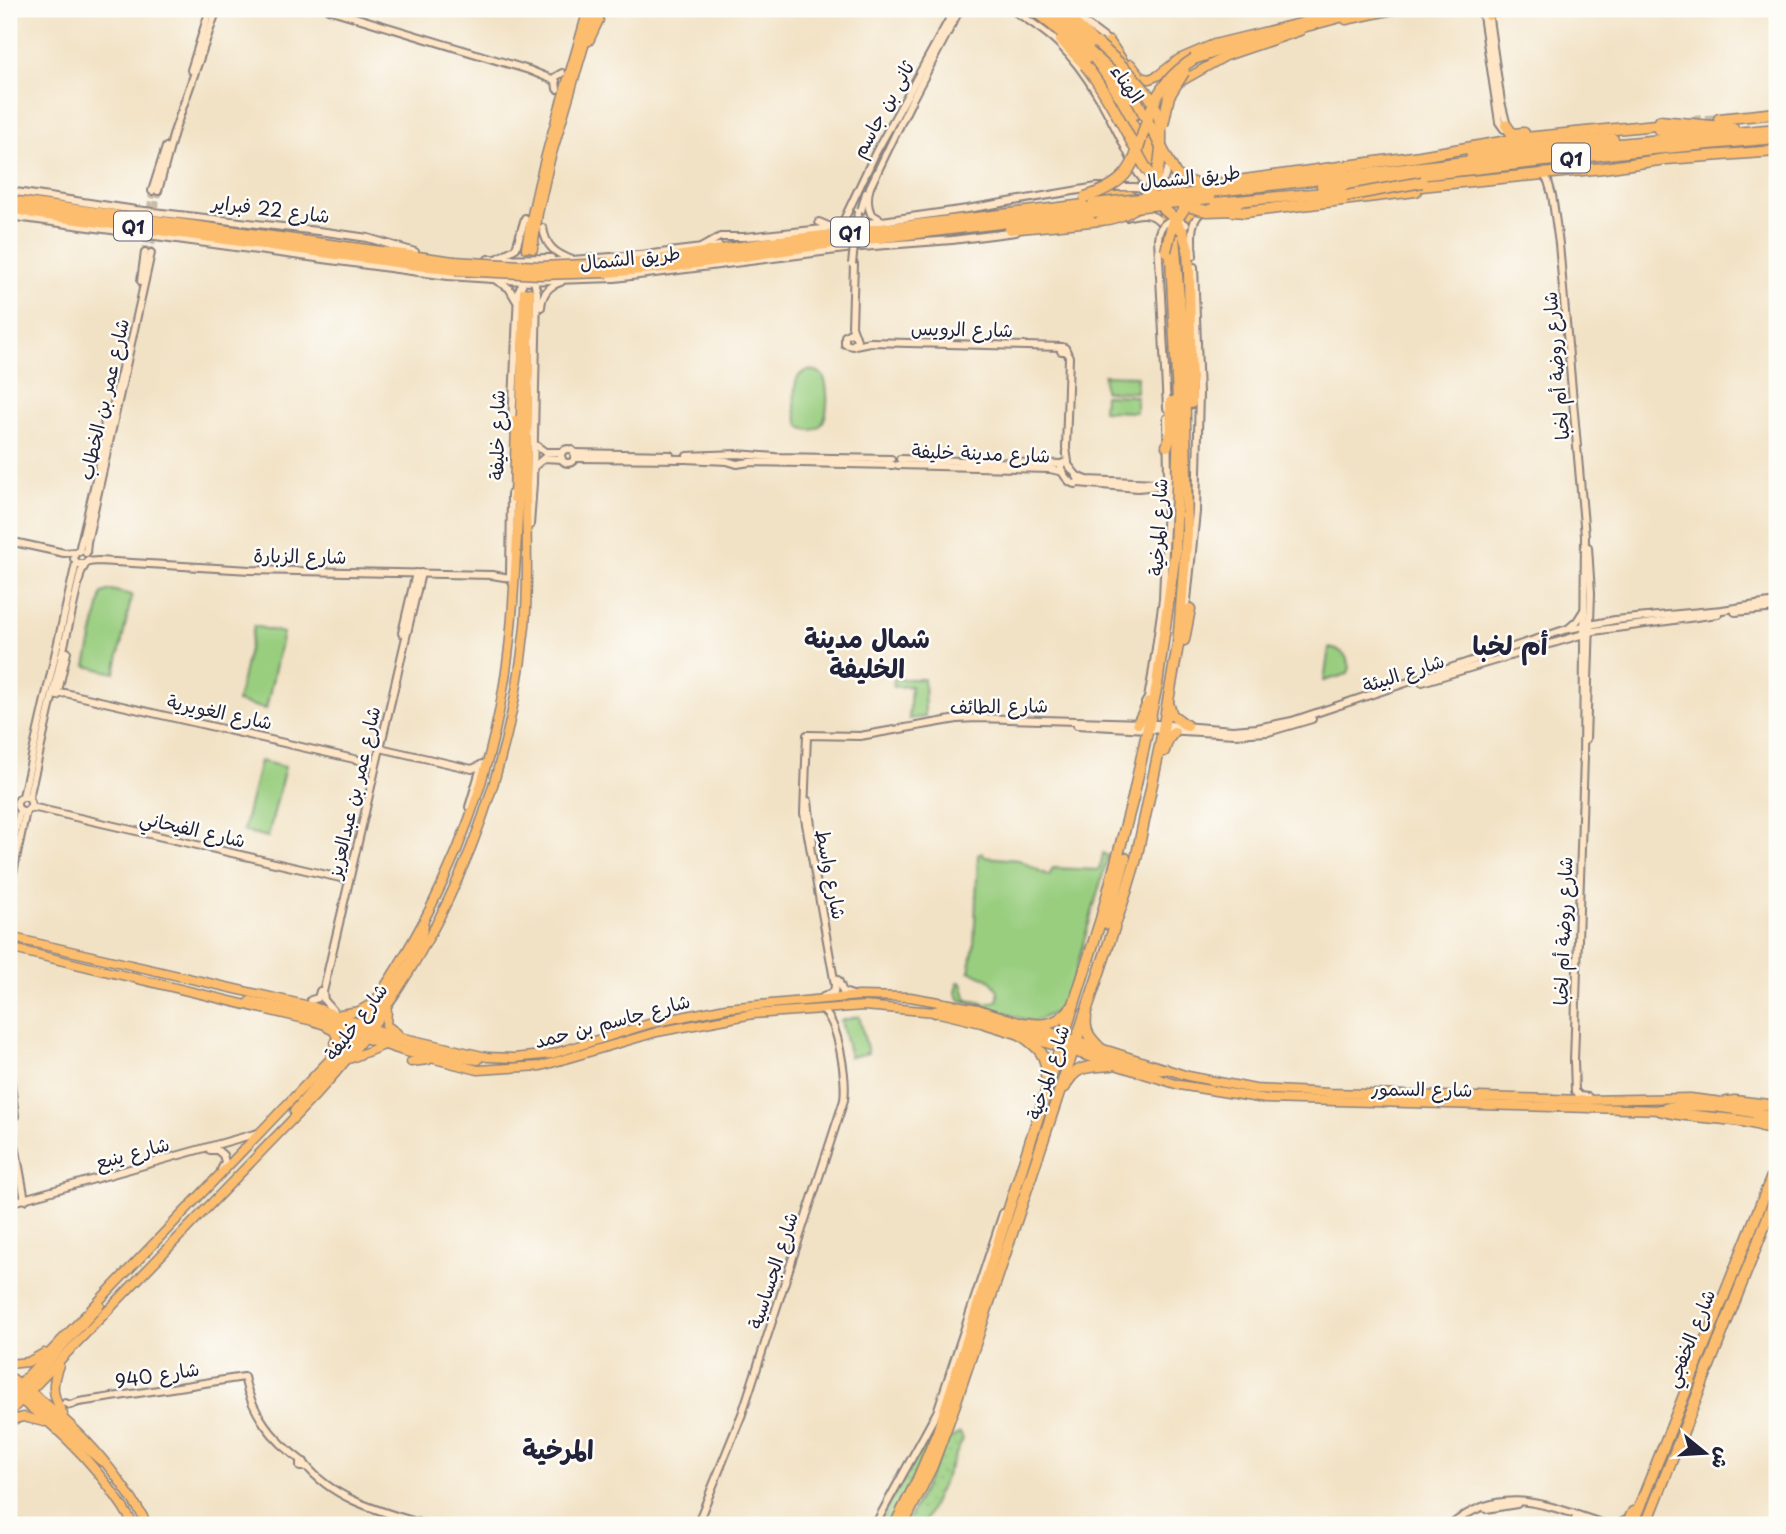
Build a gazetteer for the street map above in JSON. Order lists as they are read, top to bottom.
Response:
{
  "streets": {
    "highway": [
      "الهناء",
      "Q1",
      "طريق الشمال",
      "شارع 22 فبراير",
      "شارع المرخية",
      "شارع الخفجي"
    ],
    "main road": ["شارع خليفة", "شارع جاسم بن حمد", "شارع السمور"],
    "street": [
      "ثانى بن جاسم",
      "شارع الرويس",
      "شارع روضة أم لخبا",
      "شارع عمر بن الخطاب",
      "شارع مدينة خليفة",
      "شارع الزبارة",
      "شارع البيئة",
      "شارع الطائف",
      "شارع الغويرية",
      "شارع عمر بن عبدالعزيز",
      "شارع الفيحاني",
      "شارع واسط",
      "شارع ينبع",
      "شارع الجساسية",
      "شارع 940"
    ]
  },
  "crossings": [
    ["الهناء", "شارع المرخية"],
    ["ثانى بن جاسم", "طريق الشمال"],
    ["طريق الشمال", "شارع 22 فبراير"],
    ["طريق الشمال", "شارع خليفة"],
    ["طريق الشمال", "شارع المرخية"],
    ["شارع 22 فبراير", "شارع خليفة"],
    ["شارع الرويس", "شارع مدينة خليفة"],
    ["شارع روضة أم لخبا", "شارع البيئة"],
    ["شارع روضة أم لخبا", "شارع السمور"],
    ["شارع عمر بن الخطاب", "شارع الزبارة"],
    ["شارع عمر بن الخطاب", "شارع الغويرية"],
    ["شارع عمر بن الخطاب", "شارع الفيحاني"],
    ["شارع خليفة", "شارع الزبارة"],
    ["شارع خليفة", "شارع جاسم بن حمد"],
    ["شارع خليفة", "شارع ينبع"],
    ["شارع المرخية", "شارع البيئة"],
    ["شارع المرخية", "شارع الطائف"],
    ["شارع المرخية", "شارع جاسم بن حمد"],
    ["شارع المرخية", "شارع السمور"],
    ["شارع الزبارة", "شارع عمر بن عبدالعزيز"],
    ["شارع البيئة", "شارع الطائف"],
    ["شارع الطائف", "شارع واسط"],
    ["شارع الغويرية", "شارع عمر بن عبدالعزيز"],
    ["شارع عمر بن عبدالعزيز", "شارع الفيحاني"],
    ["شارع عمر بن عبدالعزيز", "شارع جاسم بن حمد"],
    ["شارع واسط", "شارع جاسم بن حمد"],
    ["شارع جاسم بن حمد", "شارع السمور"]
  ],
  "districts": ["شمال مدينة الخليفة", "أم لخبا", "المرخية"],
  "north": "right"
}
